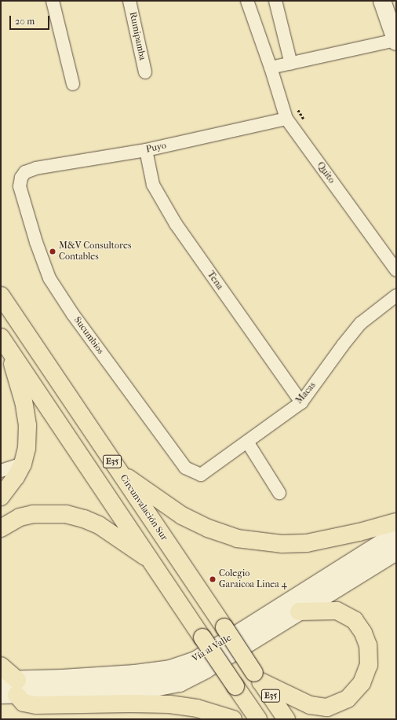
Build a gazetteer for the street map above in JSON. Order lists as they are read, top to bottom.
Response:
{
  "streets": {
    "highway": ["E35", "Circunvalación Sur"],
    "main road": ["Vía al Valle"],
    "street": [
      "Rumipamba",
      "Puyo",
      "Quito",
      "Tena",
      "Sucumbios",
      "Macas"
    ]
  },
  "crossings": [
    ["Puyo", "Quito"],
    ["Puyo", "Tena"],
    ["Puyo", "Sucumbios"],
    ["Tena", "Macas"],
    ["Sucumbios", "Macas"]
  ],
  "places": ["M&V Consultores Contables", "Colegio Garaicoa Linea 4"],
  "scale_bar": "20 m"
}
